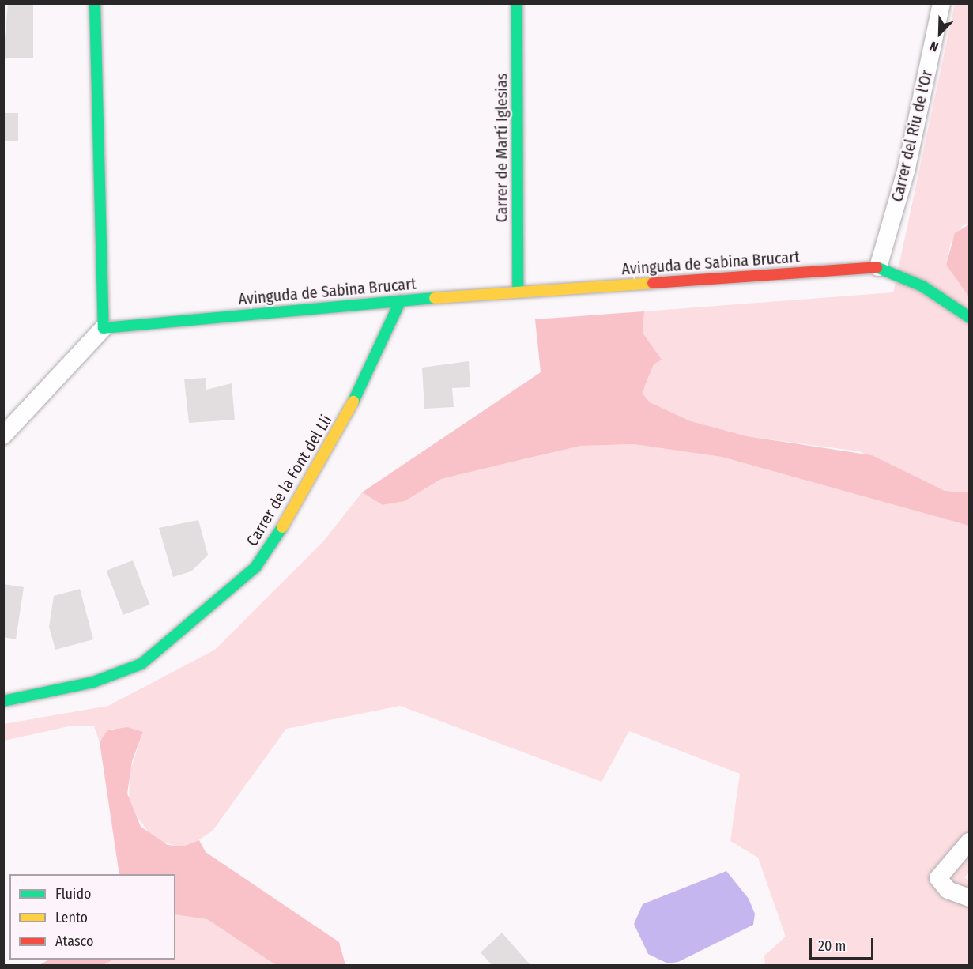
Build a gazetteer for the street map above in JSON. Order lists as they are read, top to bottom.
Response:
{
  "streets": {
    "street": [
      "Carrer del Riu de l'Or",
      "Carrer de Martí Iglesias",
      "Avinguda de Sabina Brucart",
      "Carrer de la Font del Lli"
    ]
  },
  "crossings": [
    ["Carrer del Riu de l'Or", "Avinguda de Sabina Brucart"],
    ["Carrer de Martí Iglesias", "Avinguda de Sabina Brucart"],
    ["Avinguda de Sabina Brucart", "Carrer de la Font del Lli"]
  ],
  "legend": ["Fluido", "Lento", "Atasco"],
  "scale_bar": "20 m",
  "north": "bottom left"
}
